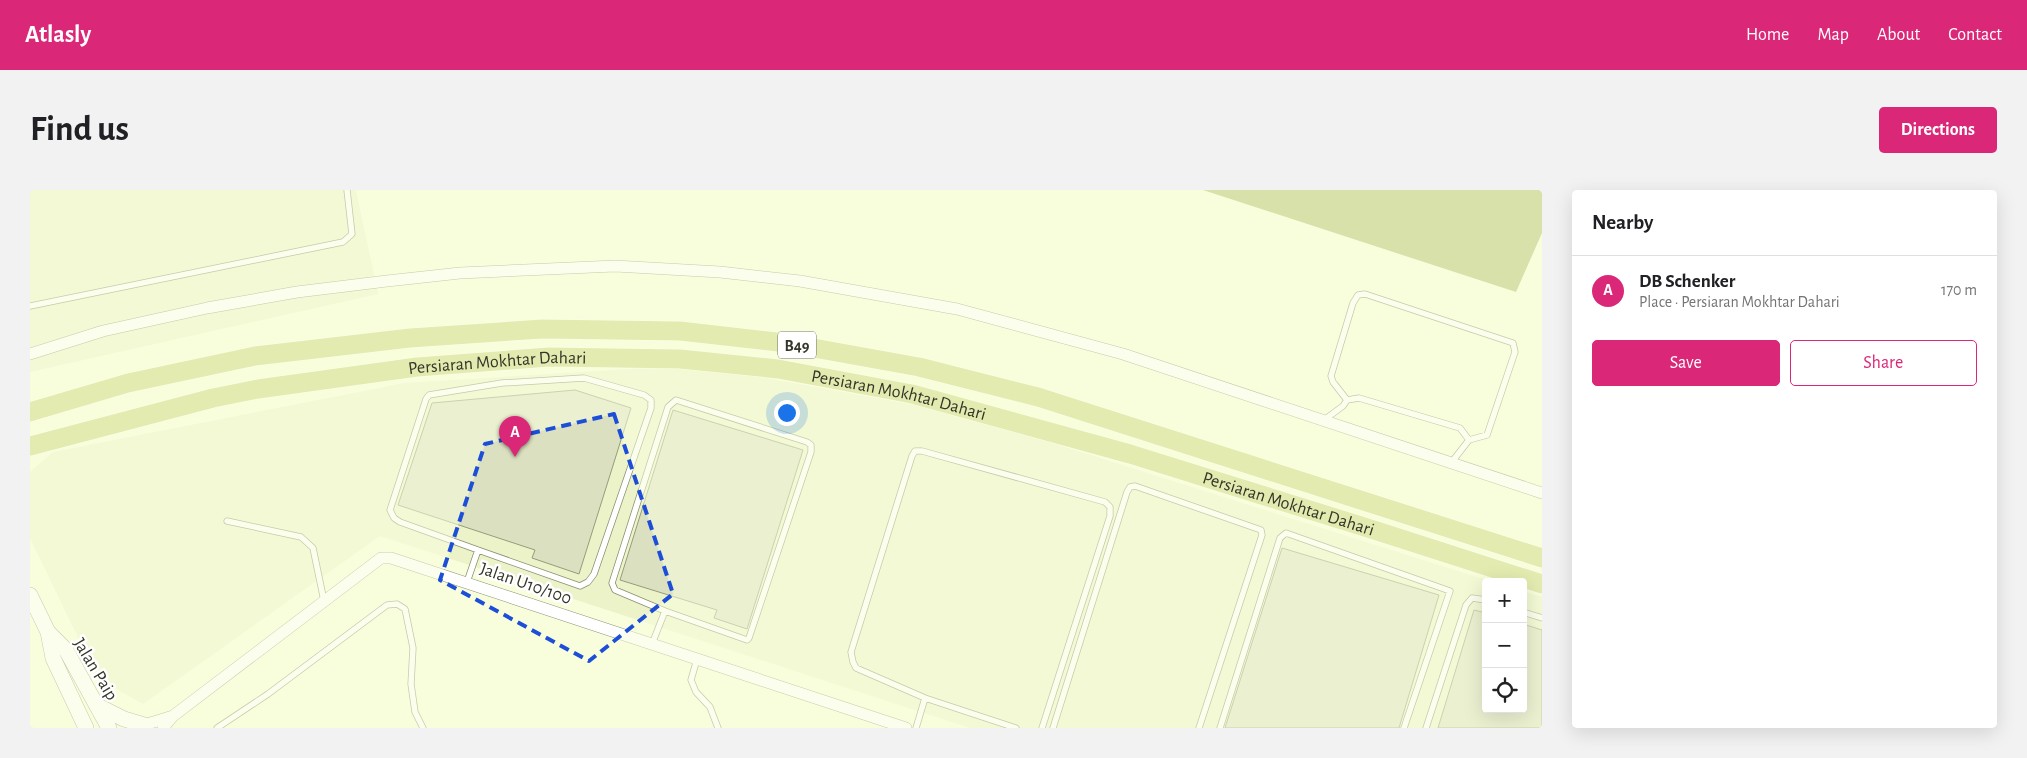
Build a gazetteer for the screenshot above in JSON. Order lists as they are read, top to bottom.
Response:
{
  "streets": {
    "main road": ["B49", "Persiaran Mokhtar Dahari"],
    "street": ["Jalan U10/100", "Jalan Paip"]
  },
  "page": {
    "header": "Atlasly",
    "nav": [
      "Home",
      "Map",
      "About",
      "Contact"
    ],
    "buttons": [
      "Directions",
      ["Save", "Share"]
    ],
    "title": "Find us",
    "heading": "Nearby",
    "list": [
      {
        "mark": "A",
        "name": "DB Schenker",
        "note": "Place · Persiaran Mokhtar Dahari",
        "value": "170 m"
      }
    ],
    "pins": "A",
    "map_buttons": ["+", "−"]
  }
}
